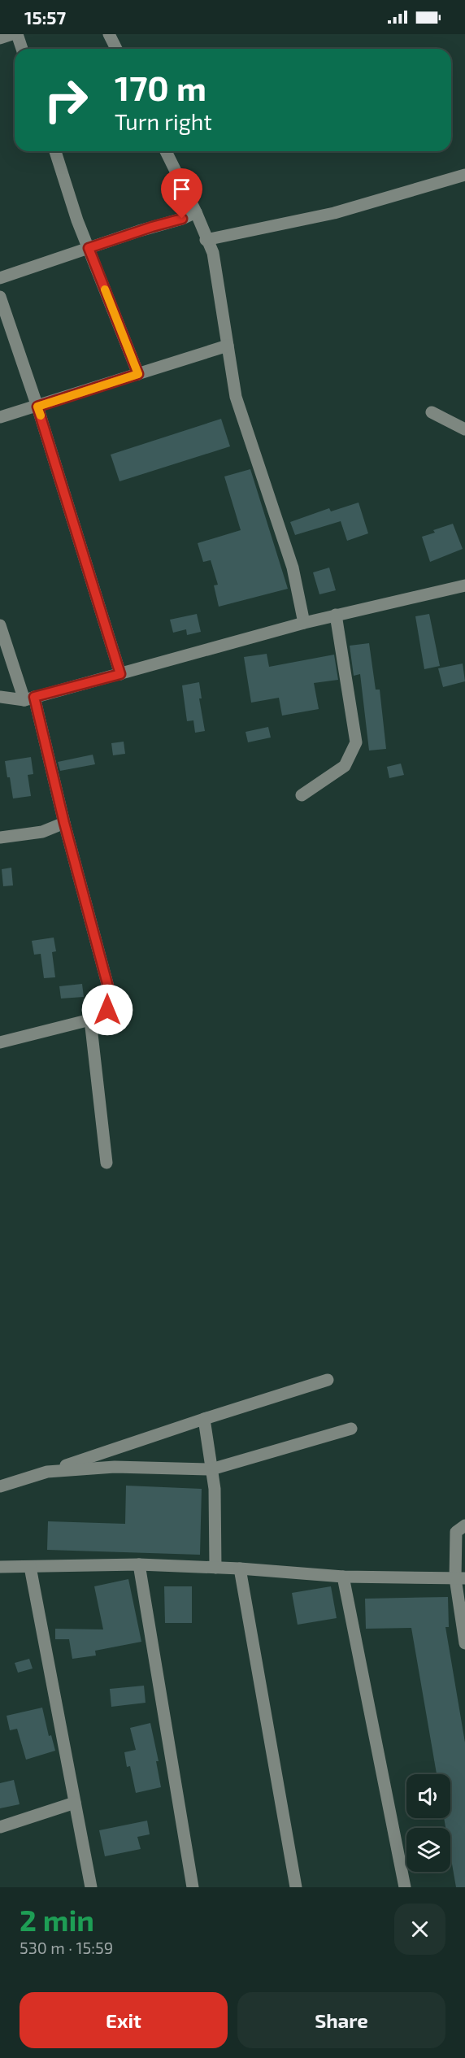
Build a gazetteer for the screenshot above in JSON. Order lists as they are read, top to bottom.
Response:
{
  "page": {
    "status": "15:57",
    "turn": ["170 m", "Turn right"],
    "heading": ["2 min", "530 m · 15:59"],
    "buttons": ["Exit", "Share"]
  }
}
